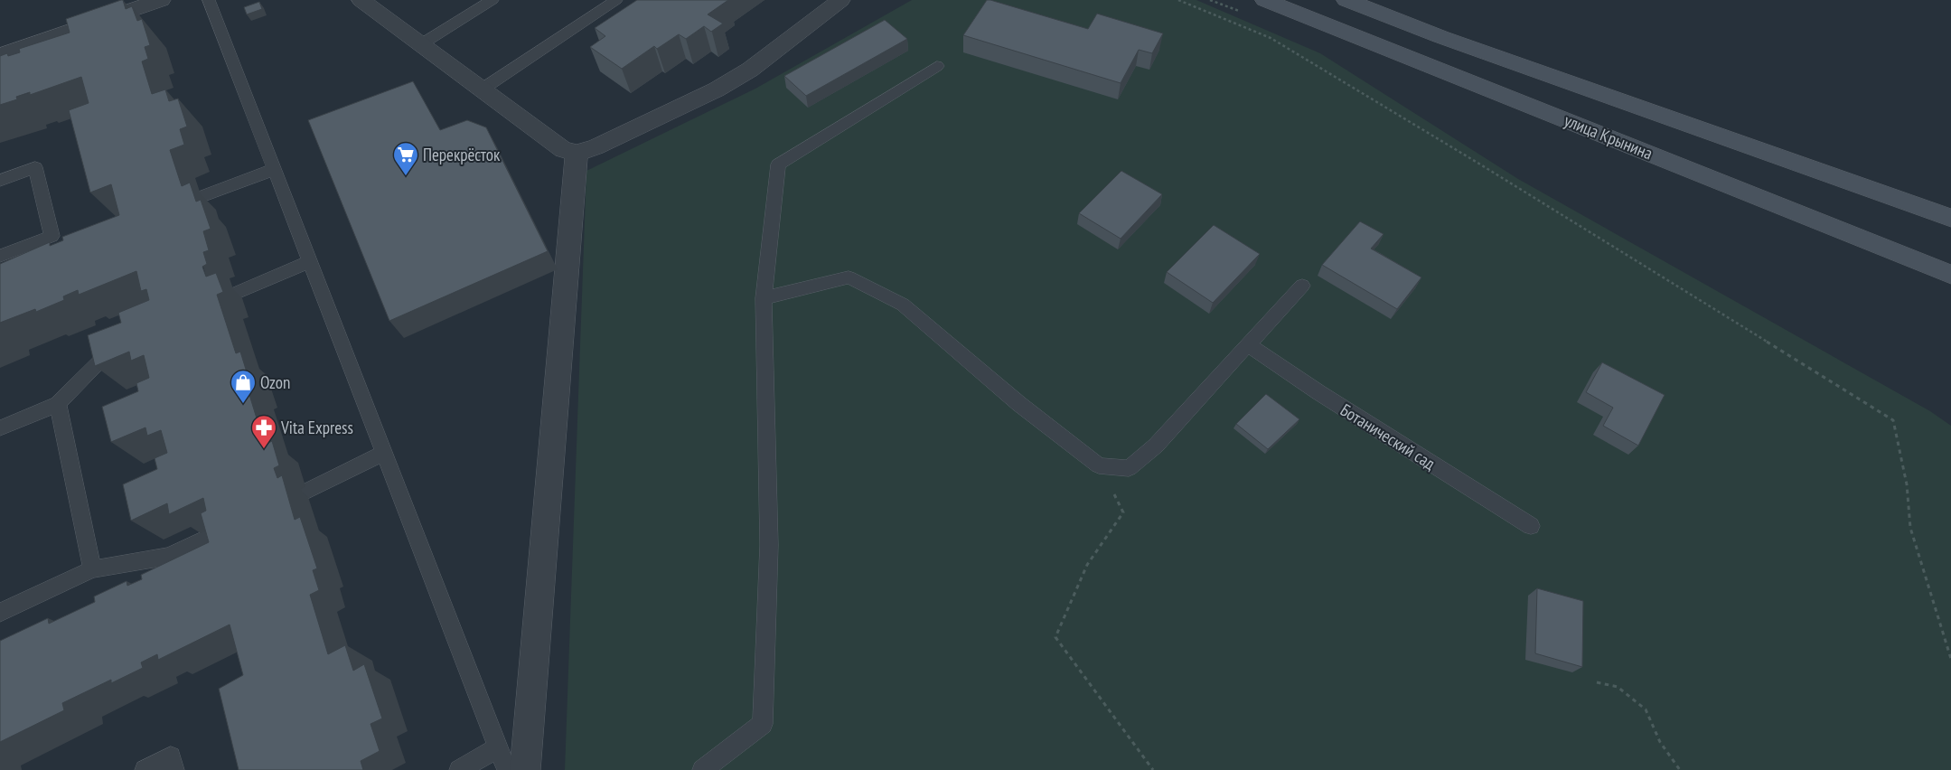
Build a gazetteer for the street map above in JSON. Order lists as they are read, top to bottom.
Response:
{
  "streets": {
    "main road": ["улица Крынина"],
    "lane": ["Ботанический сад"]
  },
  "places": {
    "supermarket": ["Перекрёсток"],
    "shop": ["Ozon"],
    "pharmacy": ["Vita Express"]
  }
}
